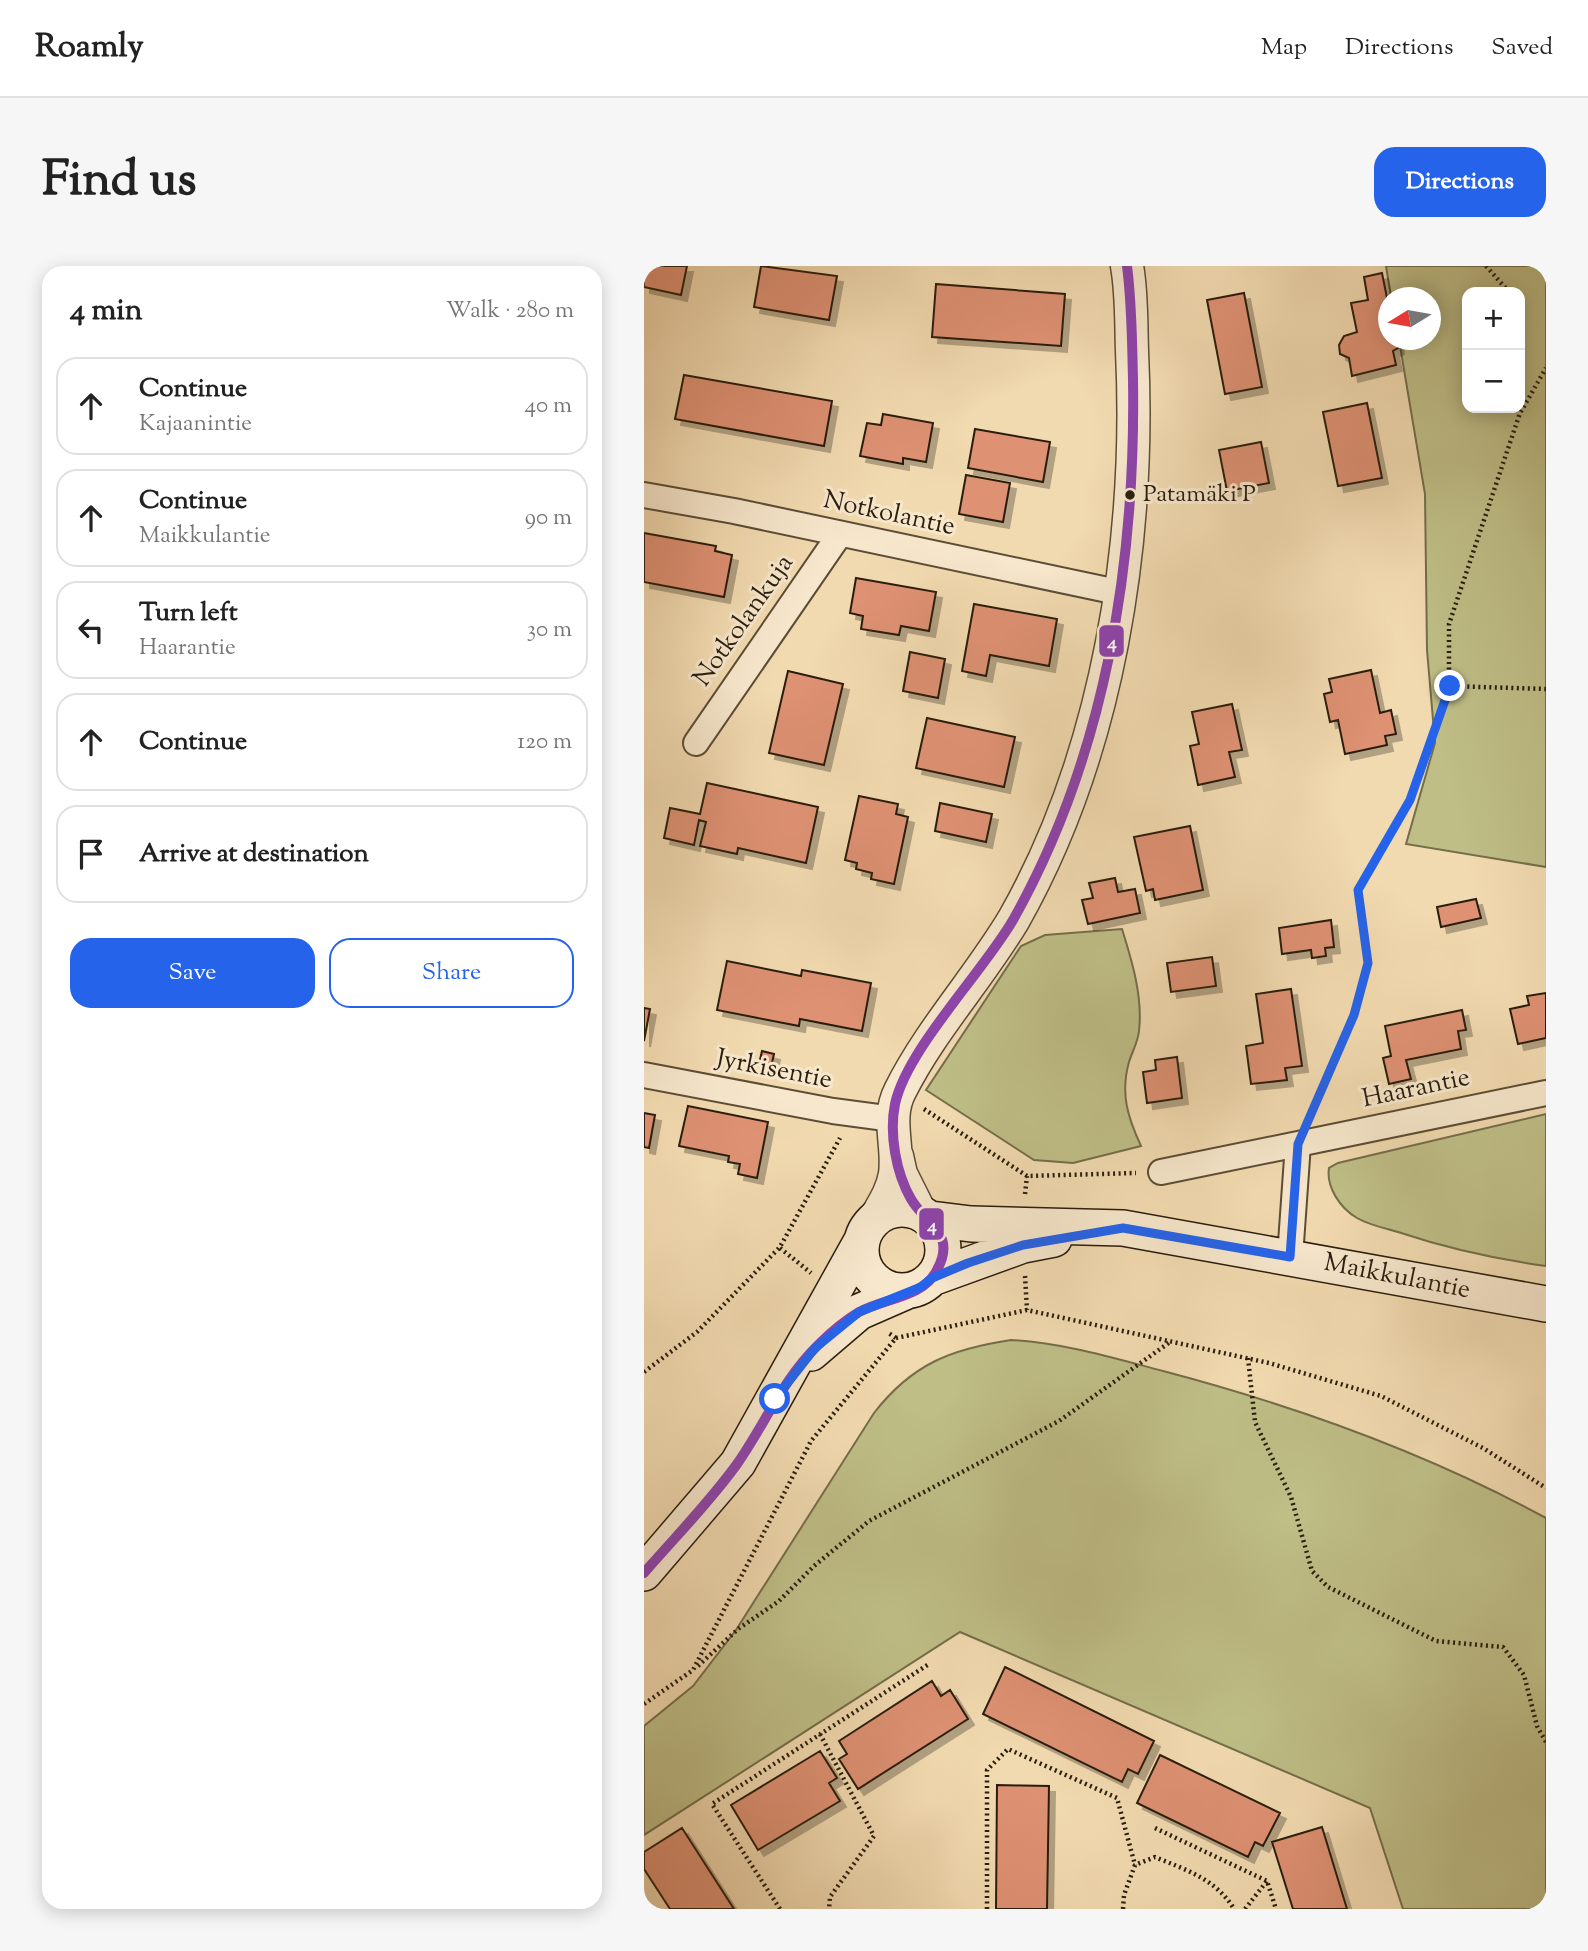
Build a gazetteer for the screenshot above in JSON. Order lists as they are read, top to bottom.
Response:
{
  "streets": {
    "main road": ["Maikkulantie"],
    "street": [
      "Notkolantie",
      "Notkolankuja",
      "Jyrkisentie",
      "Haarantie"
    ]
  },
  "crossings": [
    ["Notkolantie", "Notkolankuja"]
  ],
  "places": ["Patamäki P"],
  "lines": ["transit line 4"],
  "north": "left",
  "page": {
    "header": "Roamly",
    "nav": ["Map", "Directions", "Saved"],
    "title": "Find us",
    "buttons": [
      "Directions",
      ["Save", "Share"]
    ],
    "heading": ["4 min", "Walk · 280 m"],
    "map_buttons": ["+", "−"],
    "list": [
      ["Continue", "Kajaanintie", "40 m"],
      ["Continue", "Maikkulantie", "90 m"],
      ["Turn left", "Haarantie", "30 m"],
      ["Continue", "120 m"],
      "Arrive at destination"
    ]
  }
}
